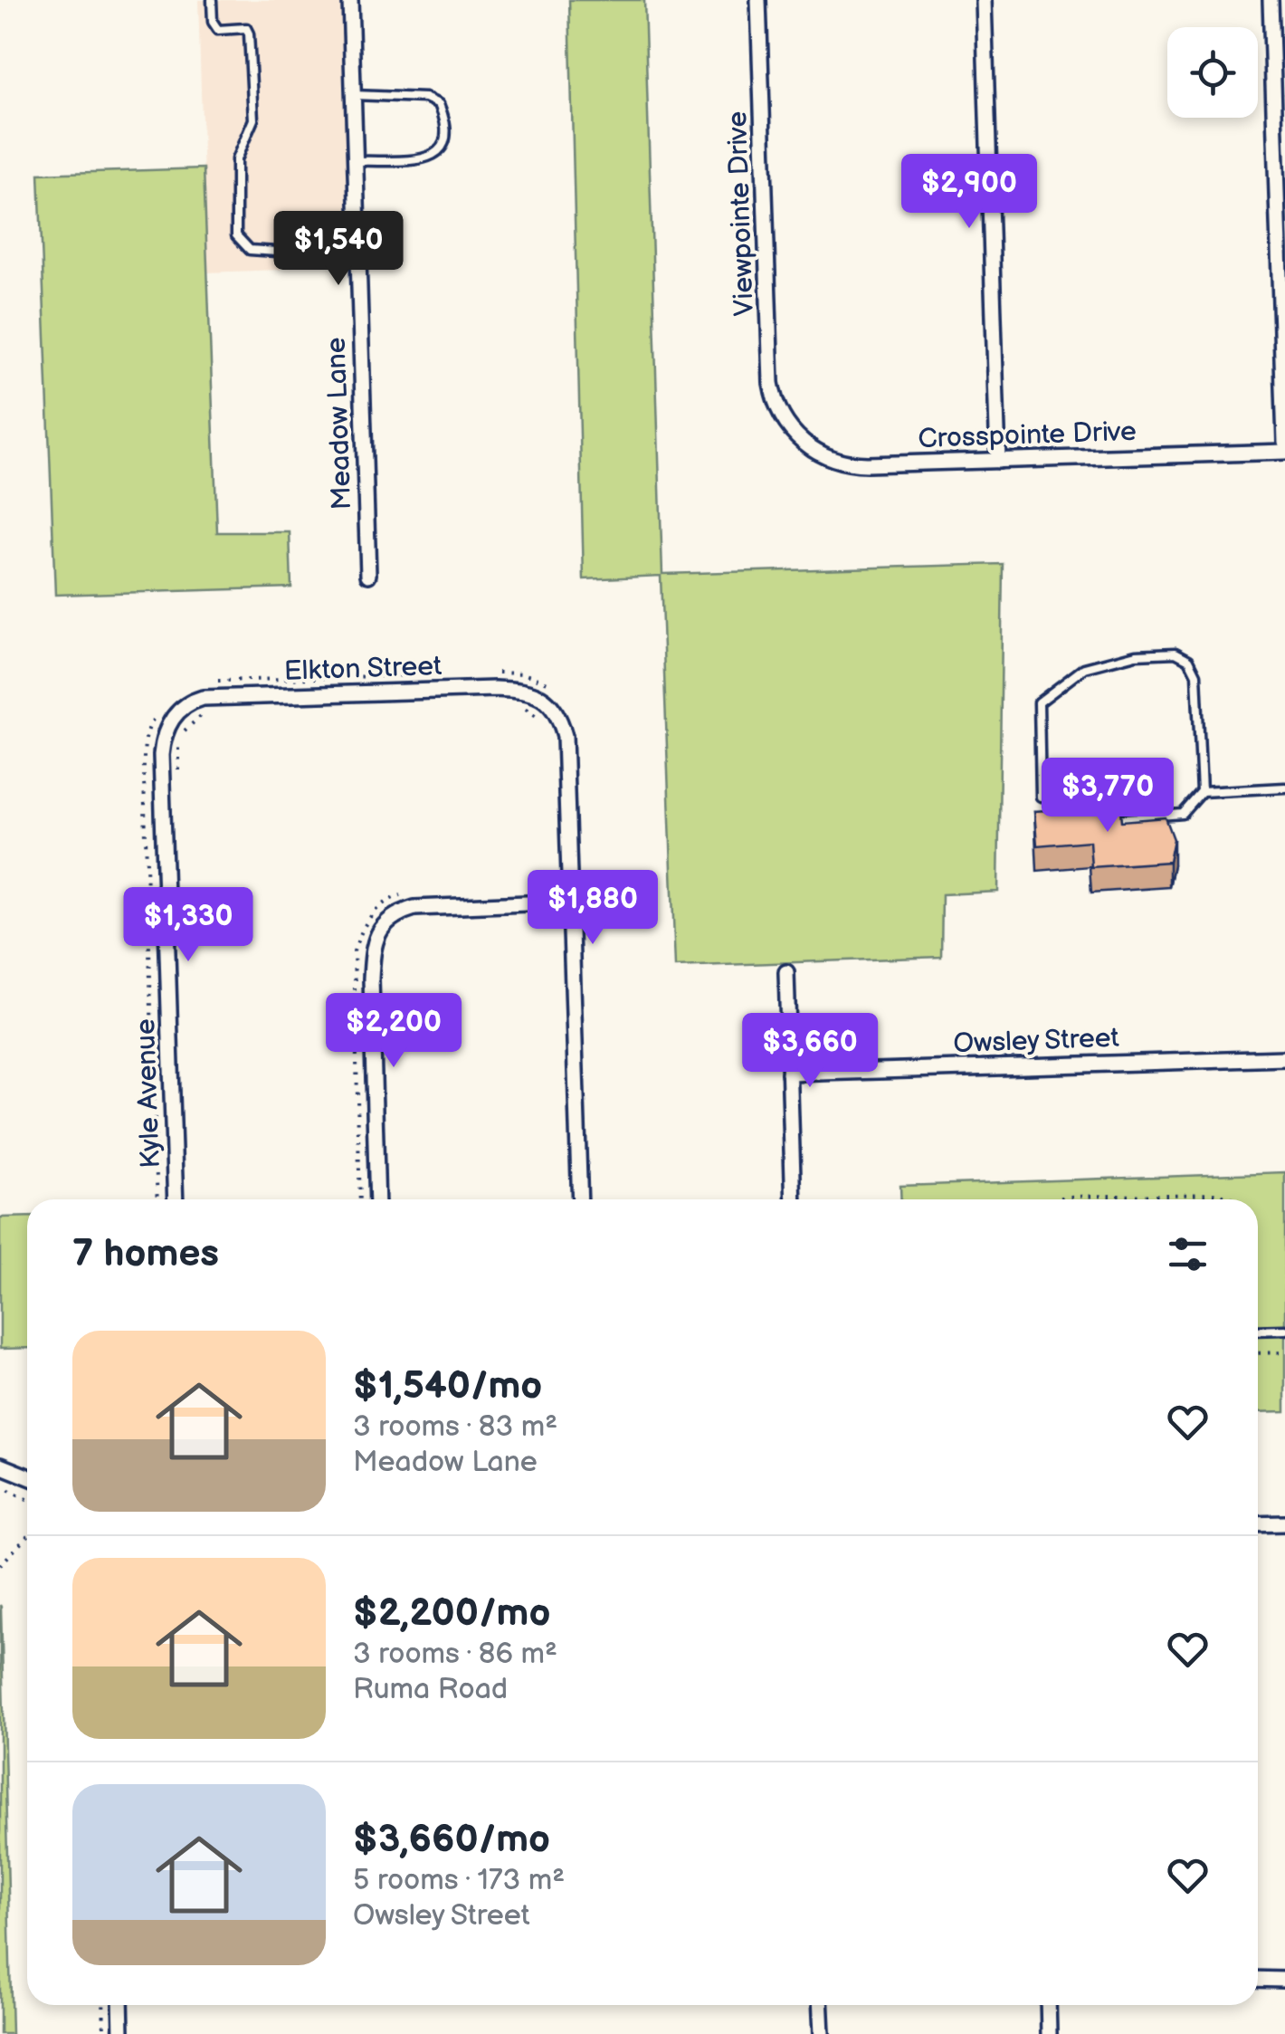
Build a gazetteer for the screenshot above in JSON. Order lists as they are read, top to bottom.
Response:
{
  "streets": {
    "street": [
      "Viewpointe Drive",
      "Meadow Lane",
      "Crosspointe Drive",
      "Elkton Street",
      "Owsley Street",
      "Kyle Avenue"
    ]
  },
  "crossings": [
    ["Viewpointe Drive", "Crosspointe Drive"],
    ["Elkton Street", "Kyle Avenue"]
  ],
  "page": {
    "price": [
      "$2,900",
      "$1,540",
      "$3,770",
      "$1,880",
      "$1,330",
      "$2,200",
      "$3,660"
    ],
    "heading": "7 homes",
    "list": [
      {
        "name": "$1,540/mo",
        "note": "3 rooms · 83 m² · Meadow Lane"
      },
      {
        "name": "$2,200/mo",
        "note": "3 rooms · 86 m² · Ruma Road"
      },
      {
        "name": "$3,660/mo",
        "note": "5 rooms · 173 m² · Owsley Street"
      }
    ]
  }
}
